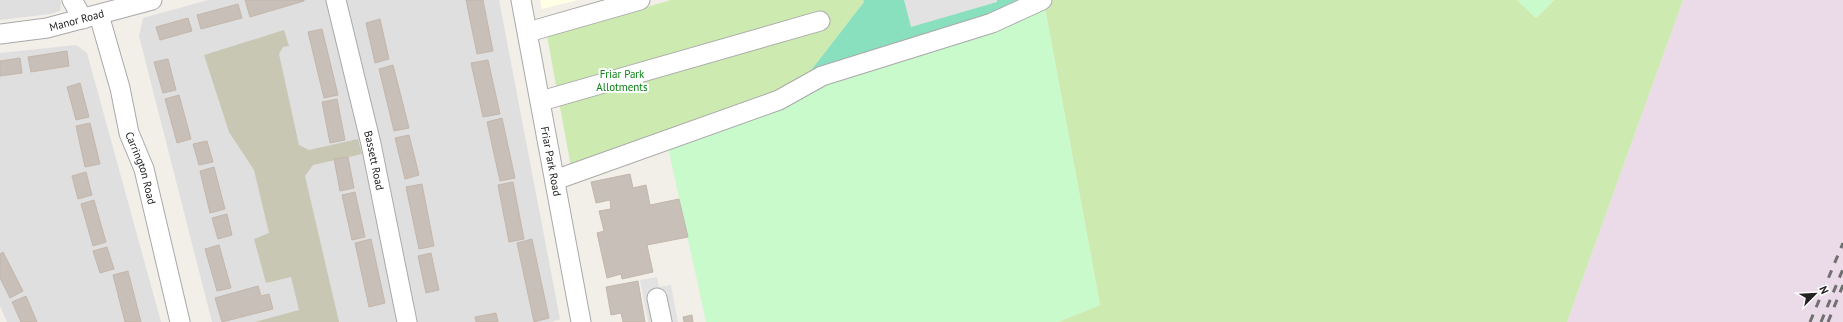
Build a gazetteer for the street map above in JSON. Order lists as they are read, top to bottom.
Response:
{
  "streets": {
    "street": [
      "Manor Road",
      "Bassett Road",
      "Friar Park Road",
      "Carrington Road"
    ]
  },
  "crossings": [
    ["Manor Road", "Carrington Road"]
  ],
  "parks": ["Friar Park Allotments"],
  "north": "top right"
}
